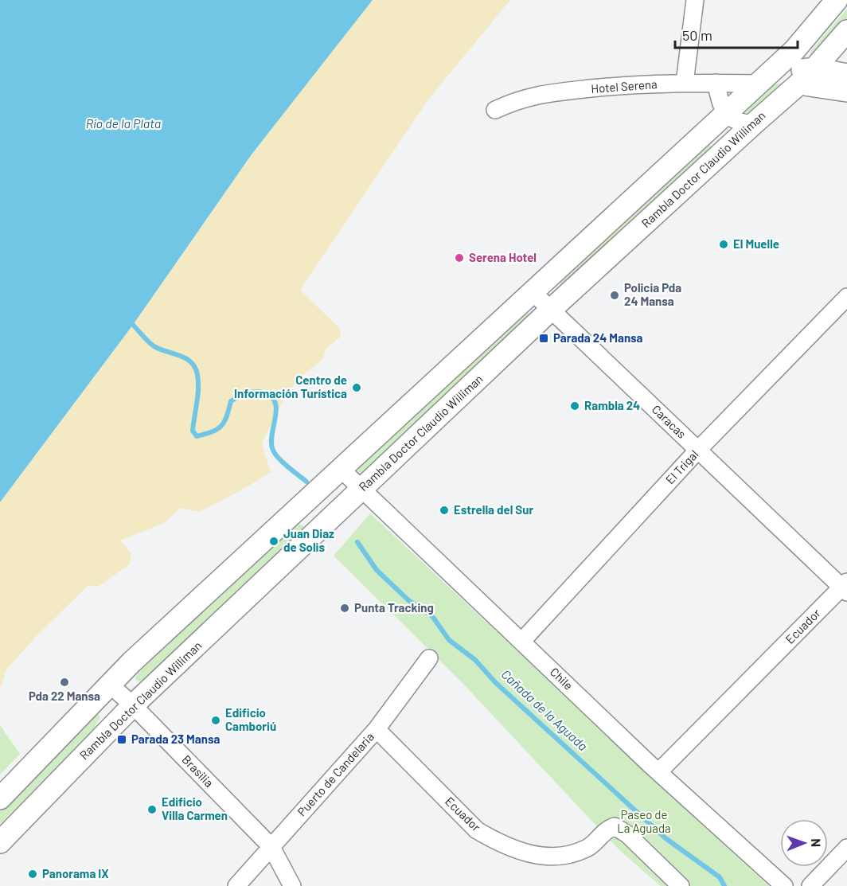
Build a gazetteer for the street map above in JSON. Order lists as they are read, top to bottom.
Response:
{
  "streets": {
    "main road": ["Rambla Doctor Claudio Williman"],
    "street": [
      "Hotel Serena",
      "Caracas",
      "El Trigal",
      "Ecuador",
      "Chile",
      "Brasilia",
      "Puerto de Candelaria"
    ]
  },
  "crossings": [
    ["Rambla Doctor Claudio Williman", "Caracas"],
    ["Rambla Doctor Claudio Williman", "Chile"],
    ["Rambla Doctor Claudio Williman", "Brasilia"],
    ["Caracas", "El Trigal"],
    ["Caracas", "Ecuador"],
    ["El Trigal", "Chile"],
    ["Ecuador", "Chile"],
    ["Ecuador", "Puerto de Candelaria"],
    ["Brasilia", "Puerto de Candelaria"]
  ],
  "water": ["Río de la Plata", "Cañada de la Aguada"],
  "parks": ["Paseo de La Aguada"],
  "places": {
    "other": [
      "El Muelle",
      "Serena Hotel",
      "Policia Pda 24 Mansa",
      "Centro de Información Turística",
      "Rambla 24",
      "Estrella del Sur",
      "Juan Diaz de Solis",
      "Punta Tracking",
      "Pda 22 Mansa",
      "Edificio Camboriú",
      "Edificio Villa Carmen",
      "Panorama IX"
    ],
    "transit": ["Parada 24 Mansa", "Parada 23 Mansa"]
  },
  "scale_bar": "50 m",
  "north": "right"
}
